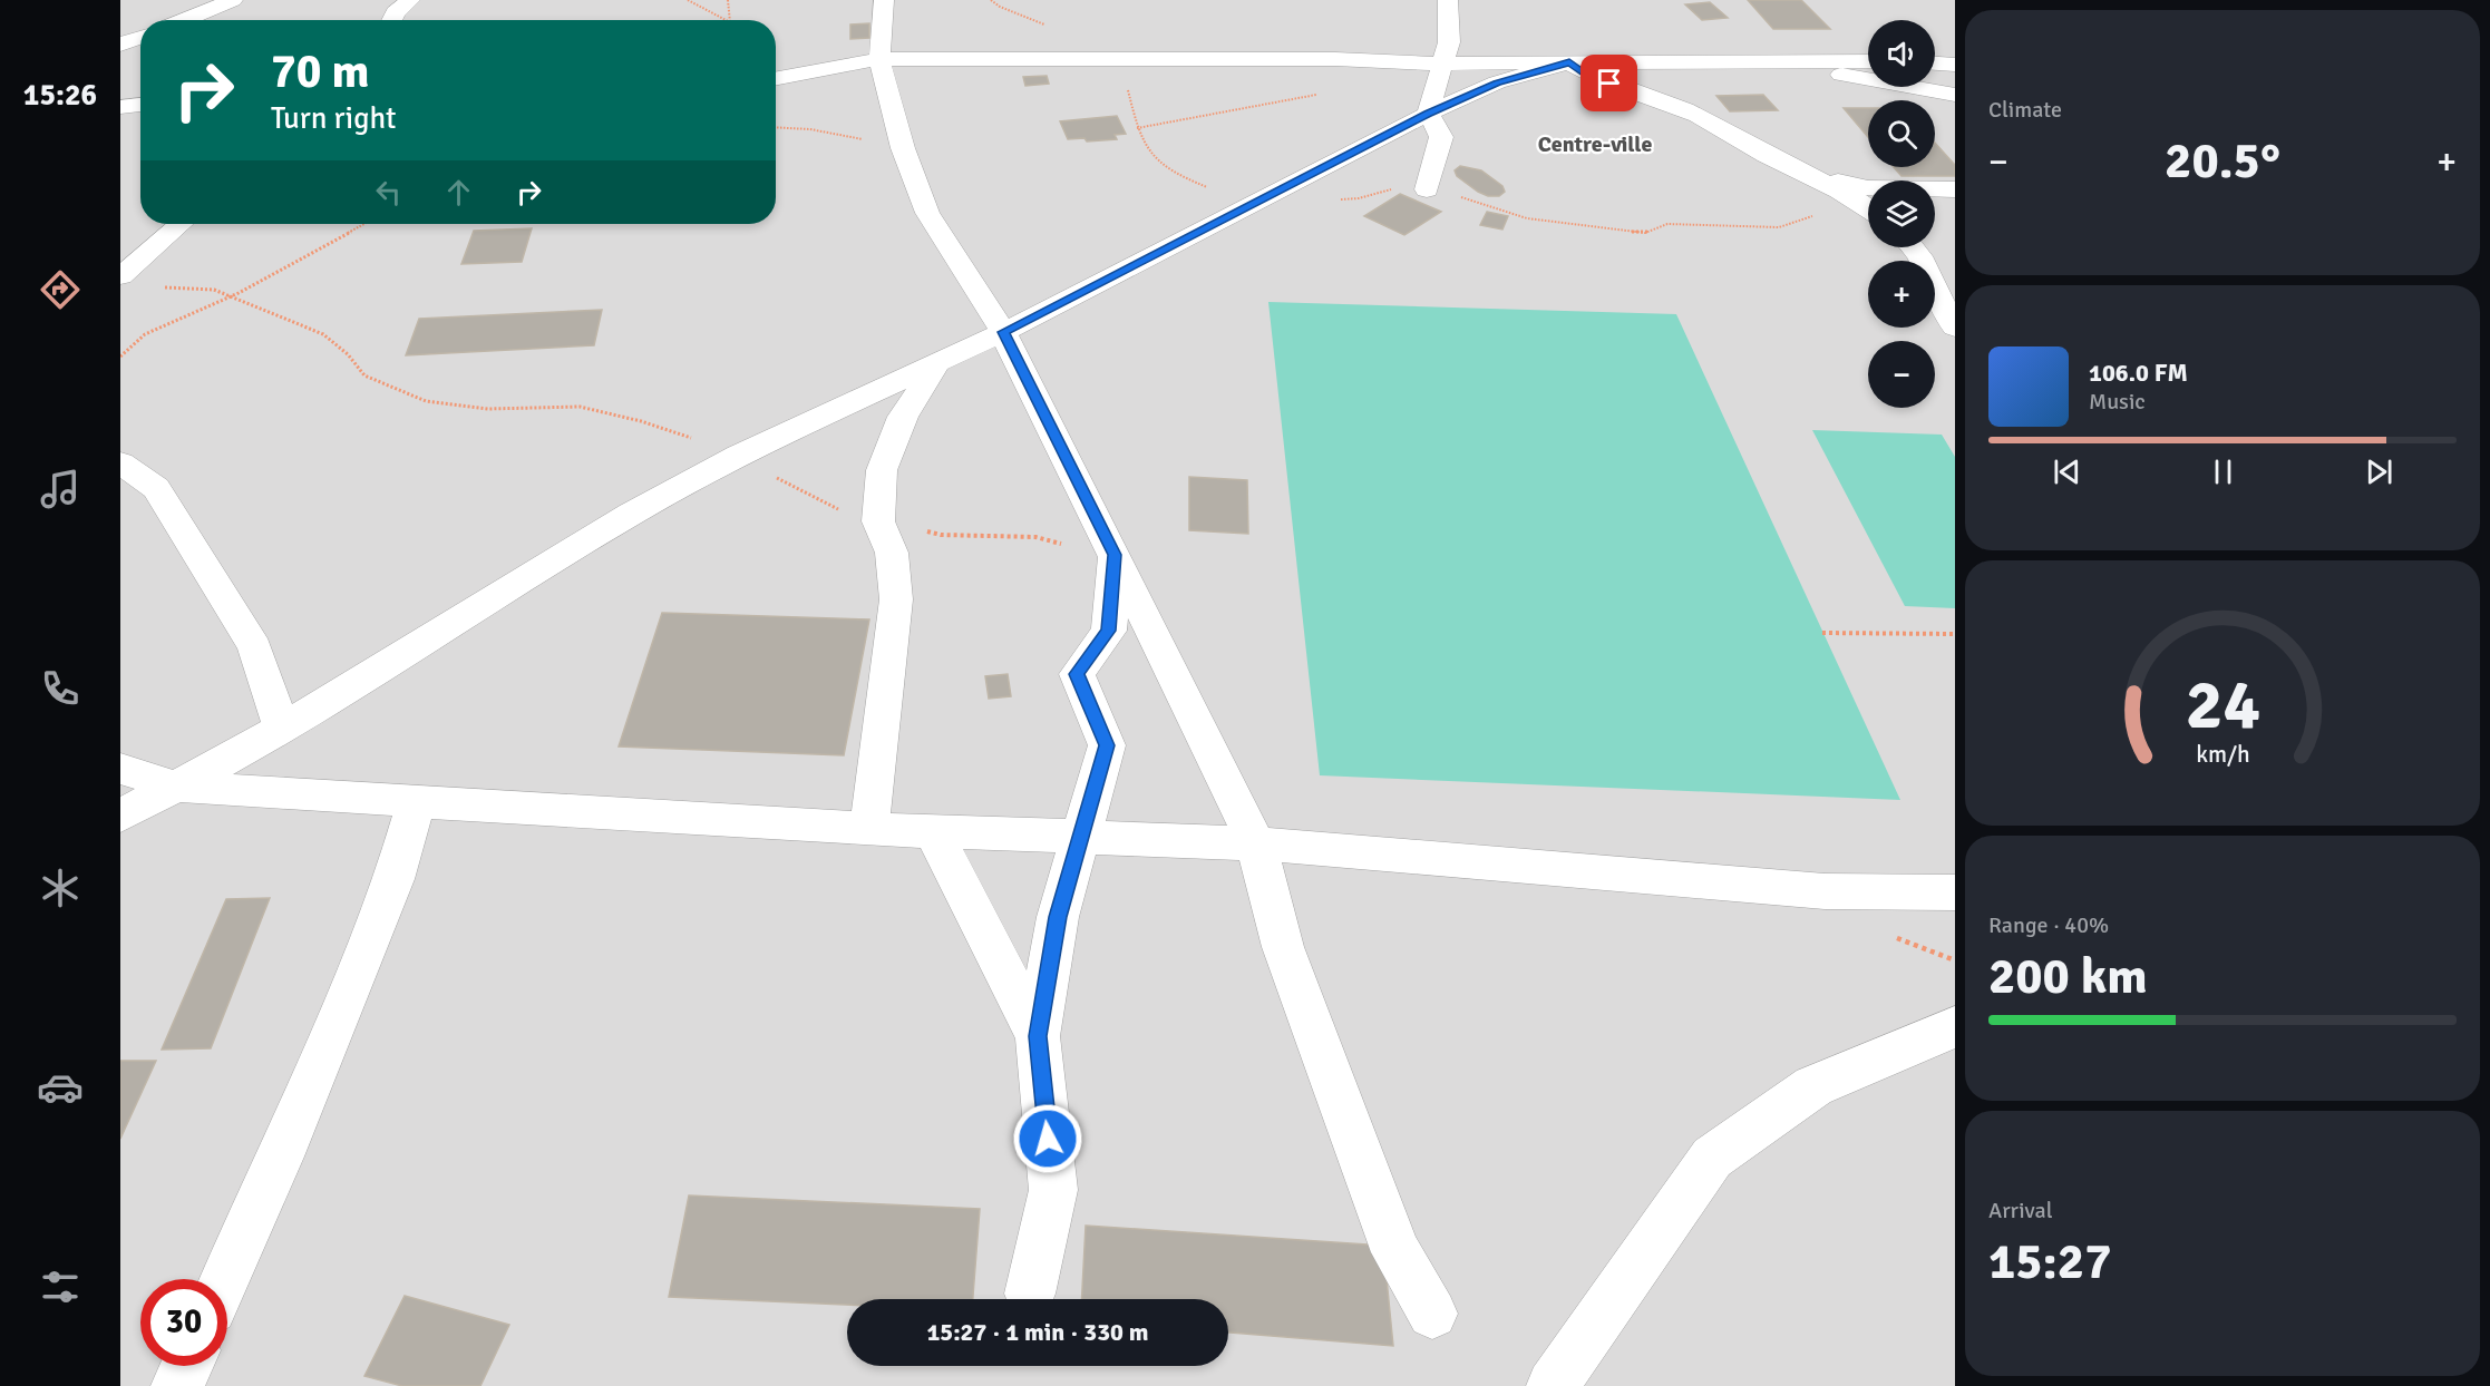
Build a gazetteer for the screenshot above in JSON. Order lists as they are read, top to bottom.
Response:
{
  "districts": ["Centre-ville"],
  "page": {
    "tabs": "15:26",
    "tile": [
      "Climate",
      ["Range · 40%", "200 km"],
      ["Arrival", "15:27"]
    ],
    "map_buttons": ["+", "−"],
    "turn": ["70 m", "Turn right"],
    "heat": ["−", "20.5°", "+"],
    "song": ["106.0 FM", "Music"],
    "limit": "30",
    "trip": "15:27 · 1 min · 330 m",
    "gauge": ["24", "km/h"]
  }
}
